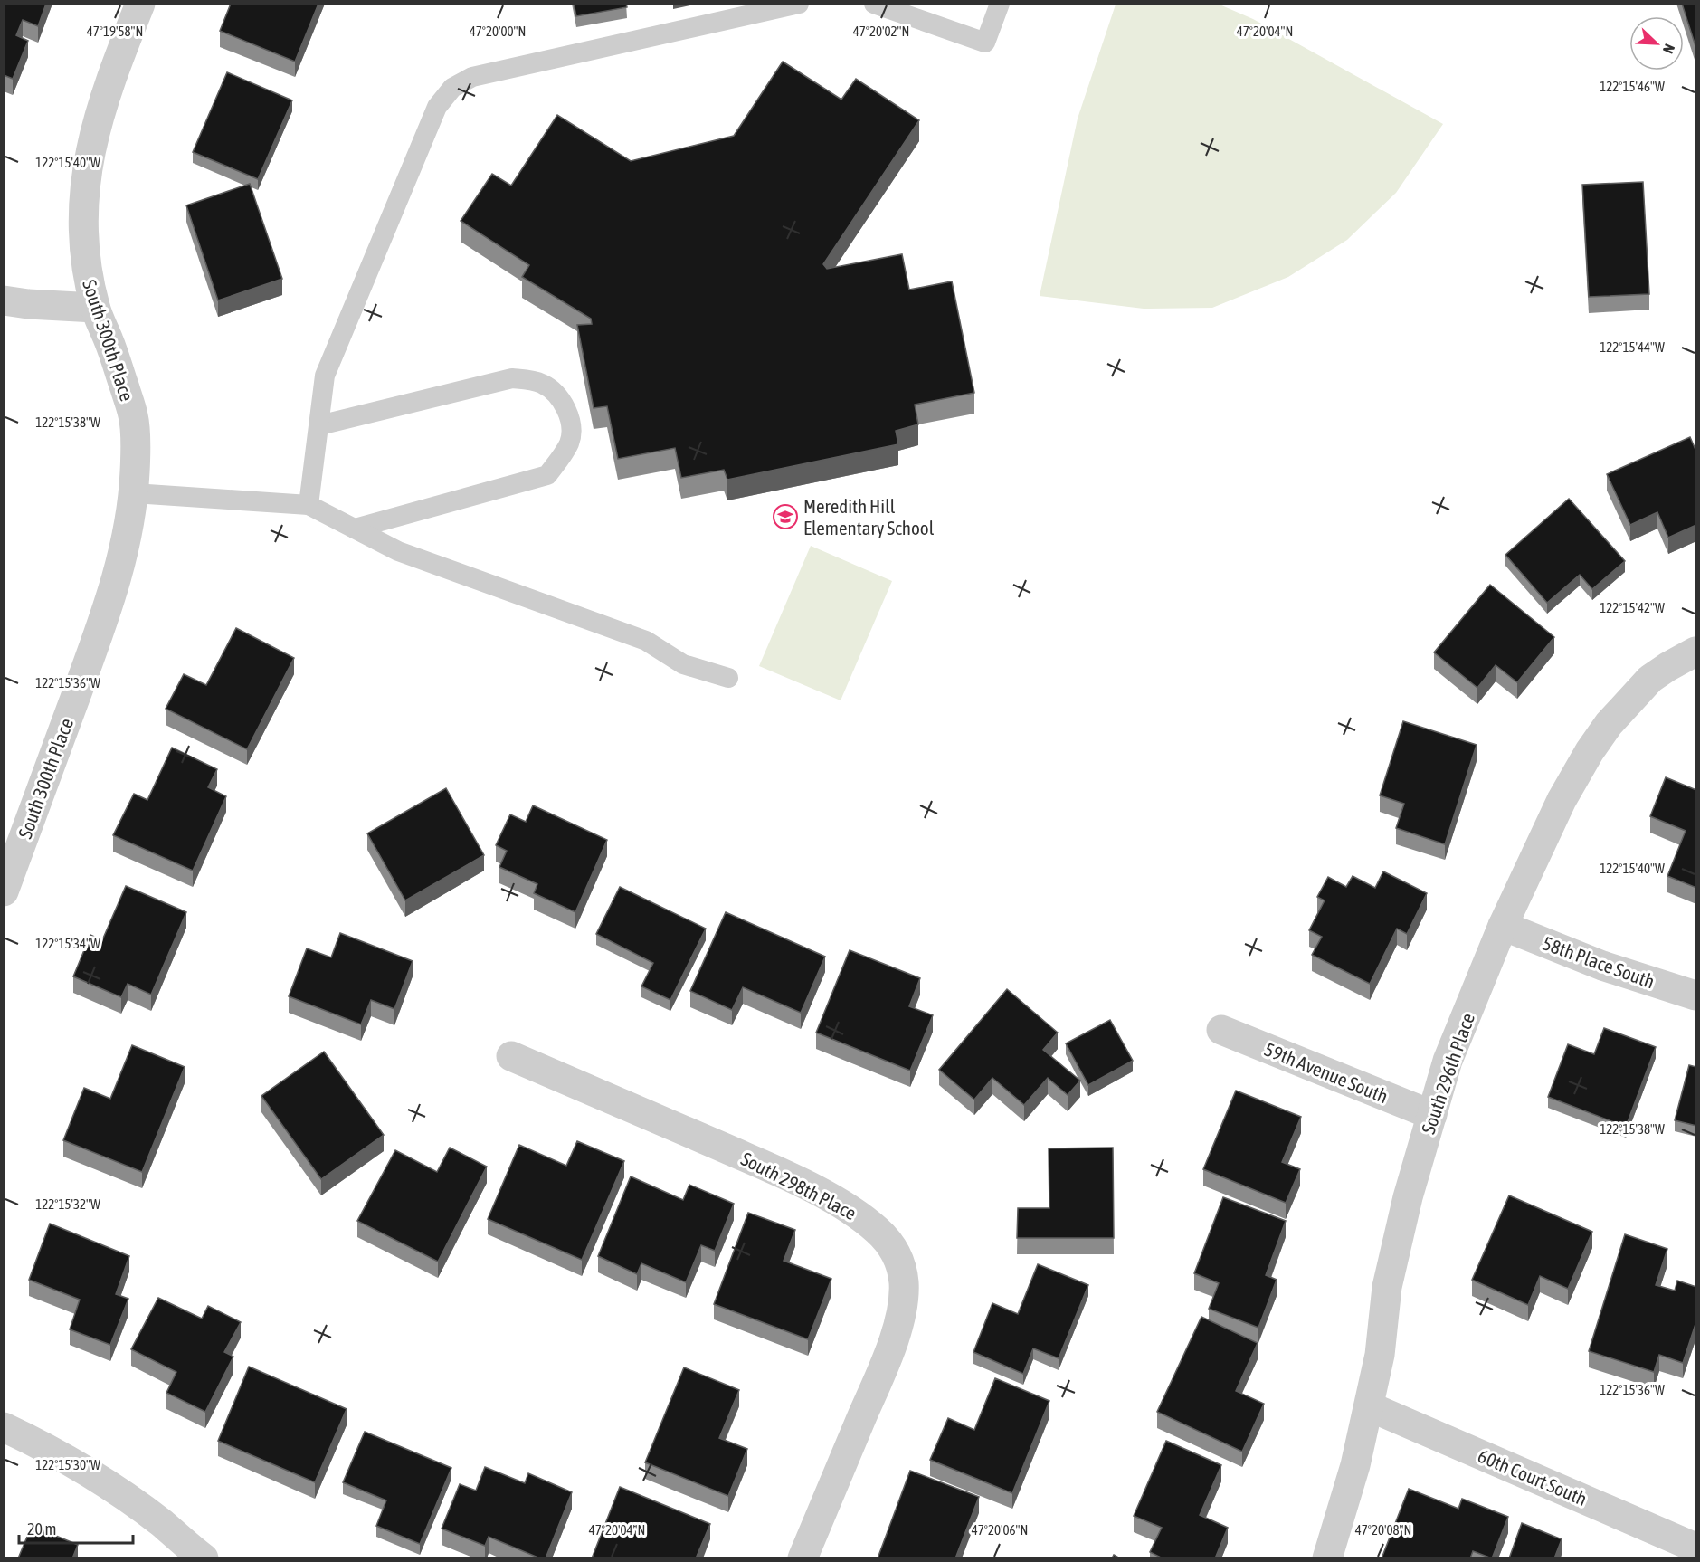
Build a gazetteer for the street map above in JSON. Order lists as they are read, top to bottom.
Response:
{
  "streets": {
    "street": [
      "South 300th Place",
      "58th Place South",
      "59th Avenue South",
      "South 296th Place",
      "South 298th Place",
      "60th Court South"
    ]
  },
  "crossings": [
    ["58th Place South", "South 296th Place"],
    ["59th Avenue South", "South 296th Place"],
    ["South 296th Place", "60th Court South"]
  ],
  "places": {
    "school or university": ["Meredith Hill Elementary School"]
  },
  "scale_bar": "20 m",
  "north": "bottom right",
  "coordinates": [
    "47°19'58\"N",
    "47°20'00\"N",
    "47°20'02\"N",
    "47°20'04\"N",
    "122°15'46\"W",
    "122°15'40\"W",
    "122°15'44\"W",
    "122°15'38\"W",
    "122°15'42\"W",
    "122°15'36\"W",
    "122°15'34\"W",
    "122°15'32\"W",
    "122°15'30\"W",
    "47°20'06\"N",
    "47°20'08\"N"
  ]
}
